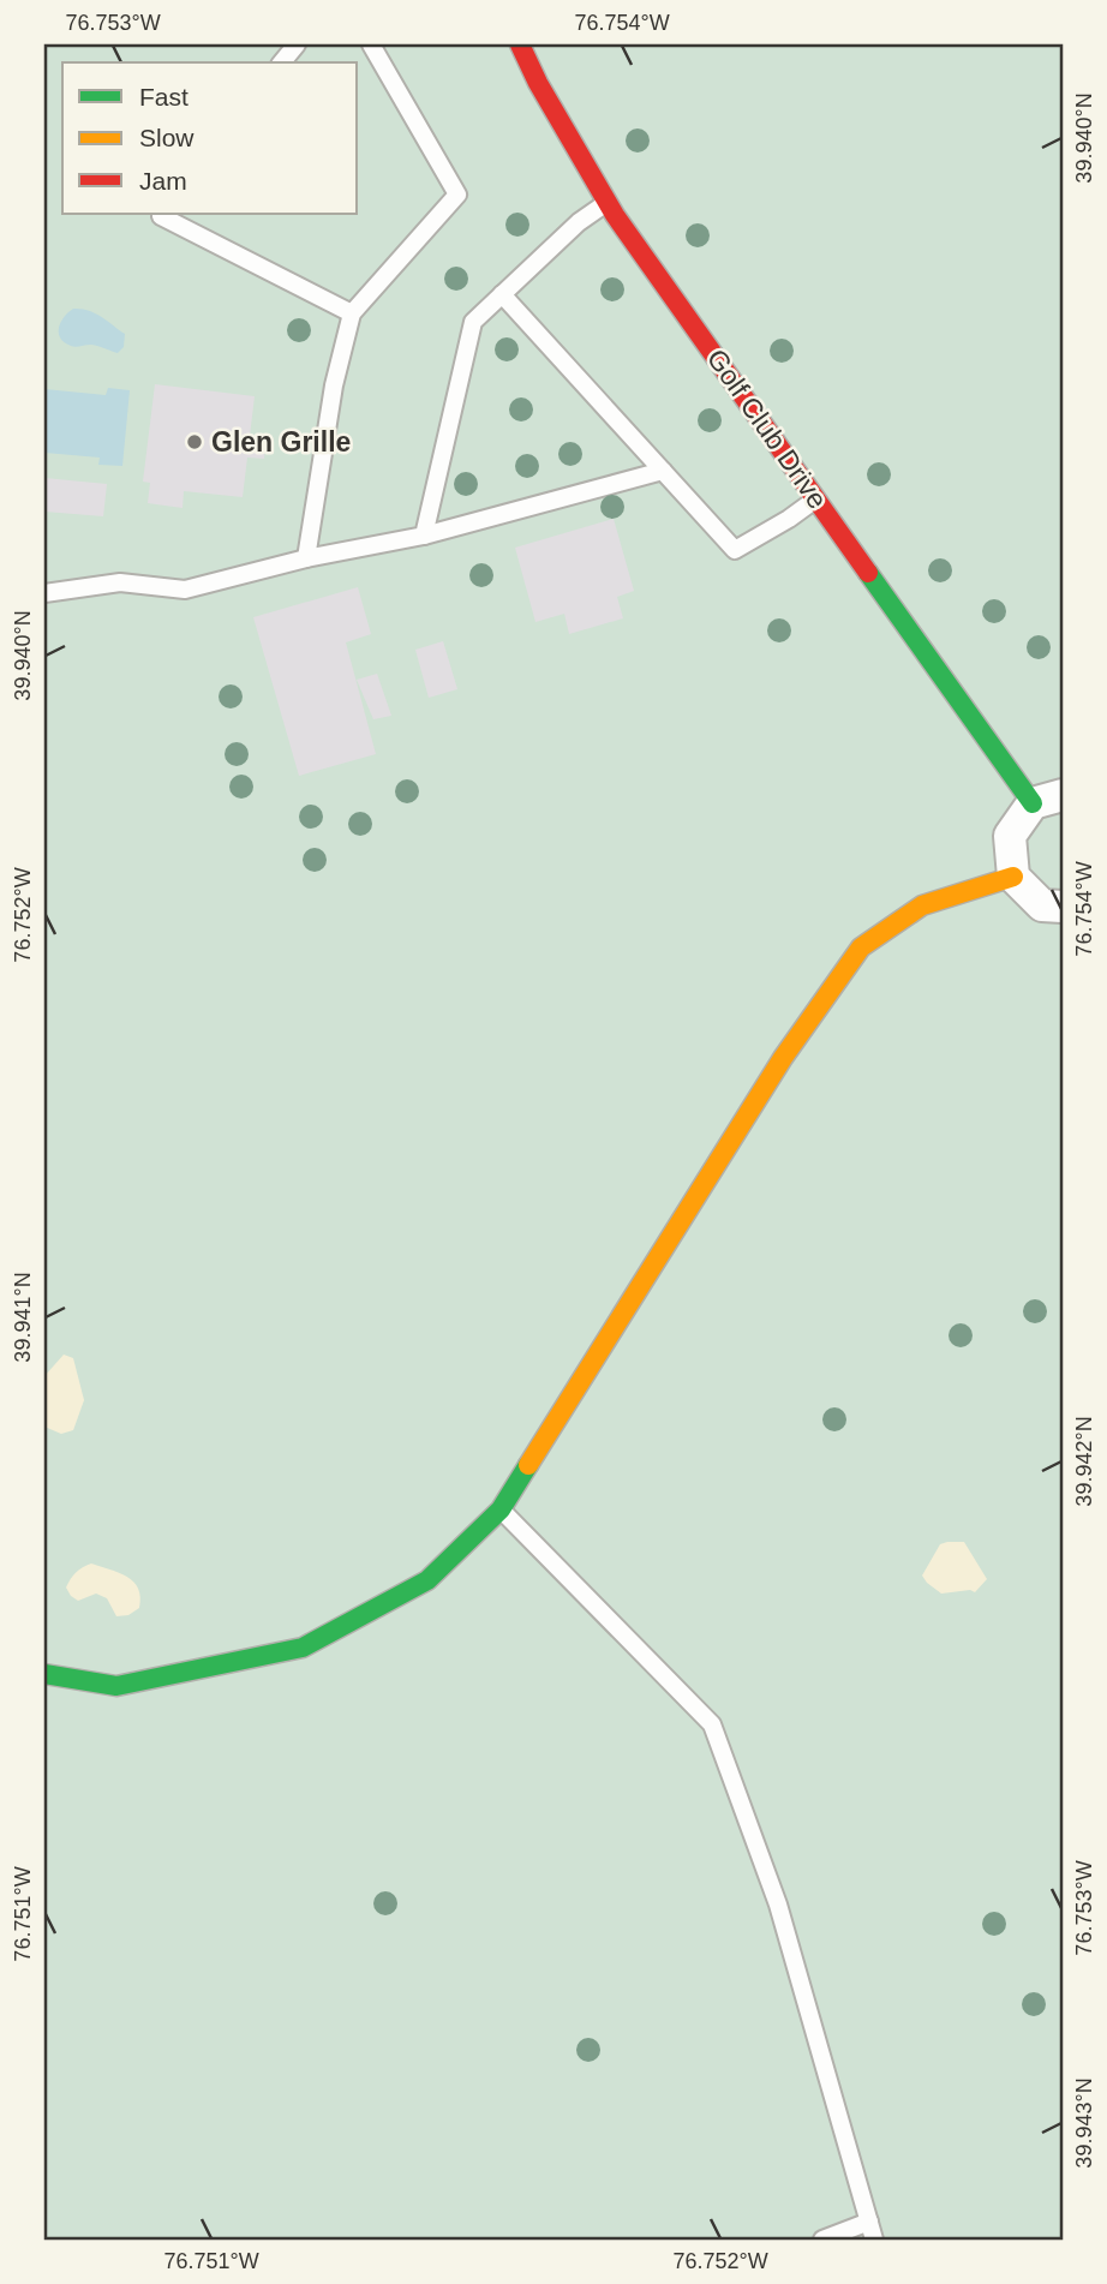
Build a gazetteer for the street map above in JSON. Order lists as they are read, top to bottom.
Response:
{
  "streets": {
    "street": ["Golf Club Drive"]
  },
  "places": ["Glen Grille"],
  "legend": ["Fast", "Slow", "Jam"],
  "coordinates": [
    "76.753°W",
    "76.754°W",
    "39.940°N",
    "76.752°W",
    "39.941°N",
    "39.942°N",
    "76.751°W",
    "39.943°N"
  ]
}
